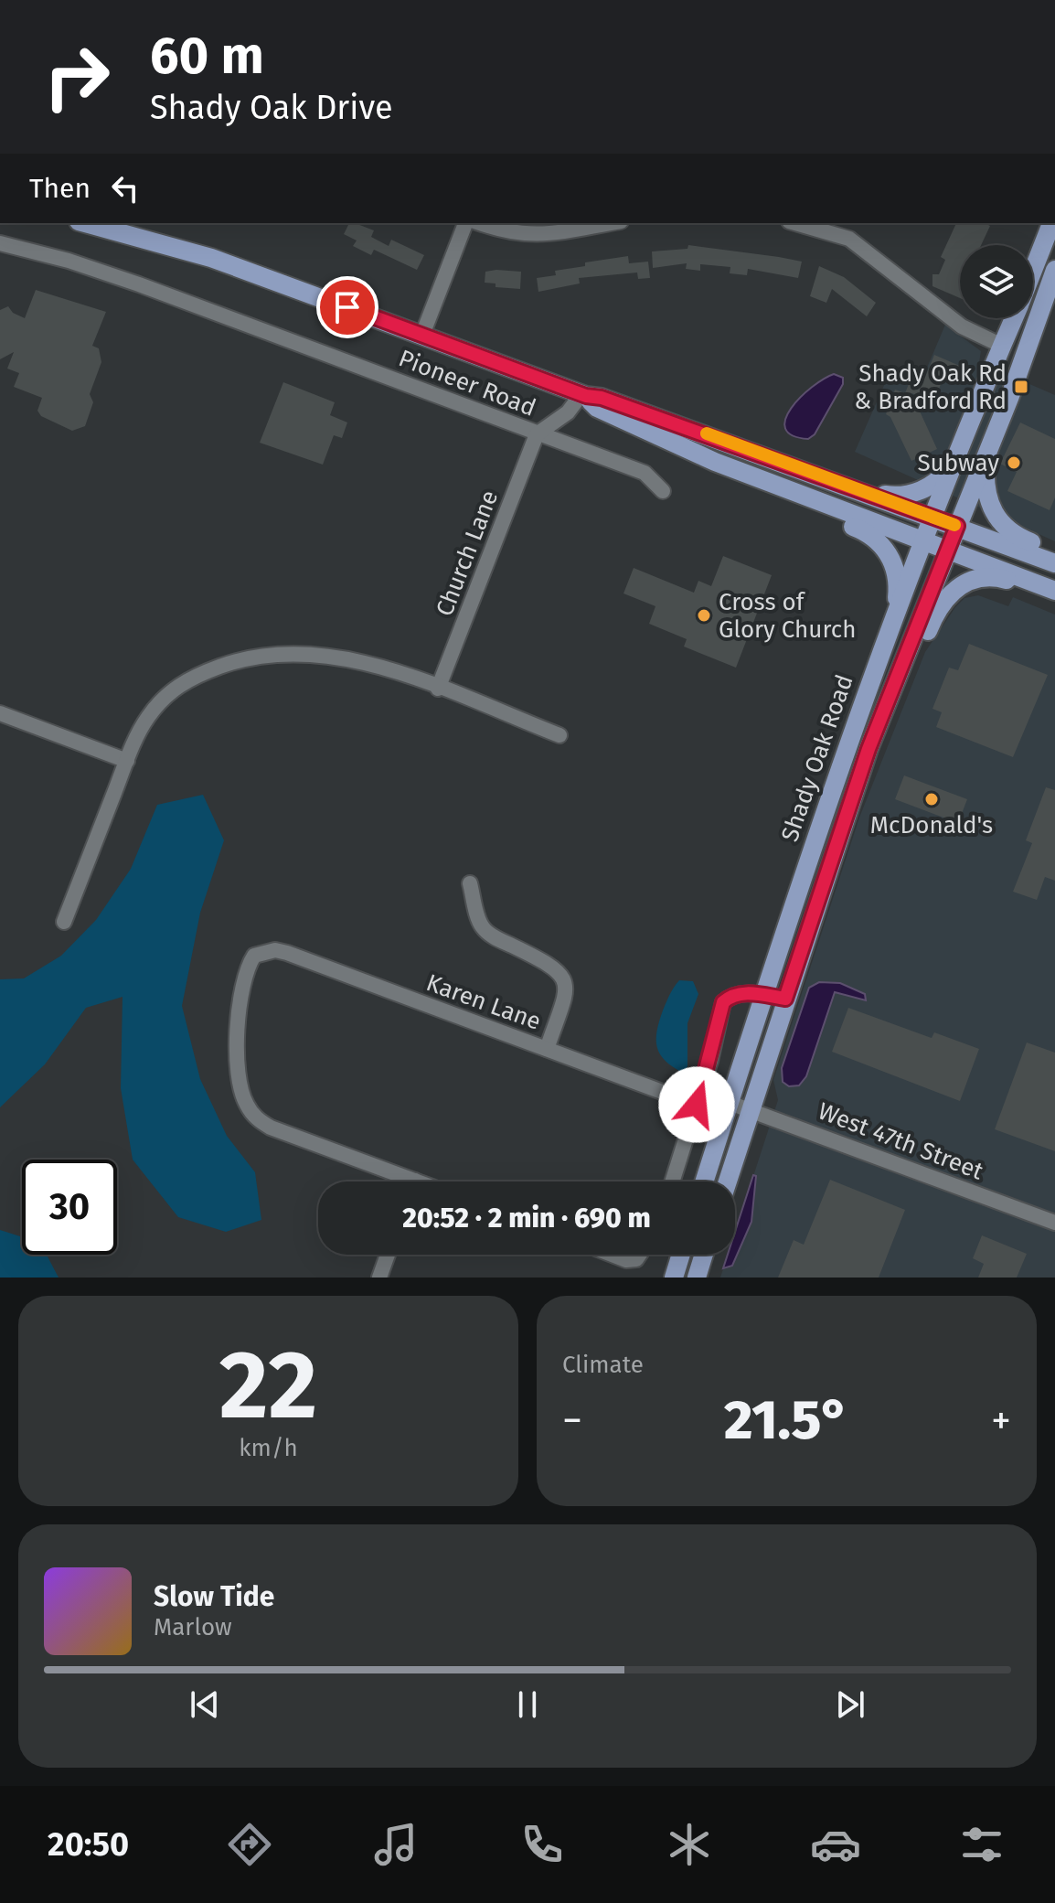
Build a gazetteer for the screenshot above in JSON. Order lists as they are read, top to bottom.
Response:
{
  "streets": {
    "main road": ["Shady Oak Road"],
    "street": [
      "Pioneer Road",
      "Church Lane",
      "Karen Lane",
      "West 47th Street"
    ]
  },
  "crossings": [
    ["Pioneer Road", "Church Lane"],
    ["Shady Oak Road", "West 47th Street"]
  ],
  "places": {
    "transit": ["Shady Oak Rd & Bradford Rd"],
    "other": ["Subway", "Cross of Glory Church", "McDonald's"]
  },
  "page": {
    "turn": ["60 m", "Shady Oak Drive"],
    "then": "Then",
    "limit": "30",
    "trip": "20:52 · 2 min · 690 m",
    "tile": [
      ["22", "km/h"],
      "Climate"
    ],
    "heat": ["−", "21.5°", "+"],
    "song": ["Slow Tide", "Marlow"],
    "tabs": "20:50"
  }
}
